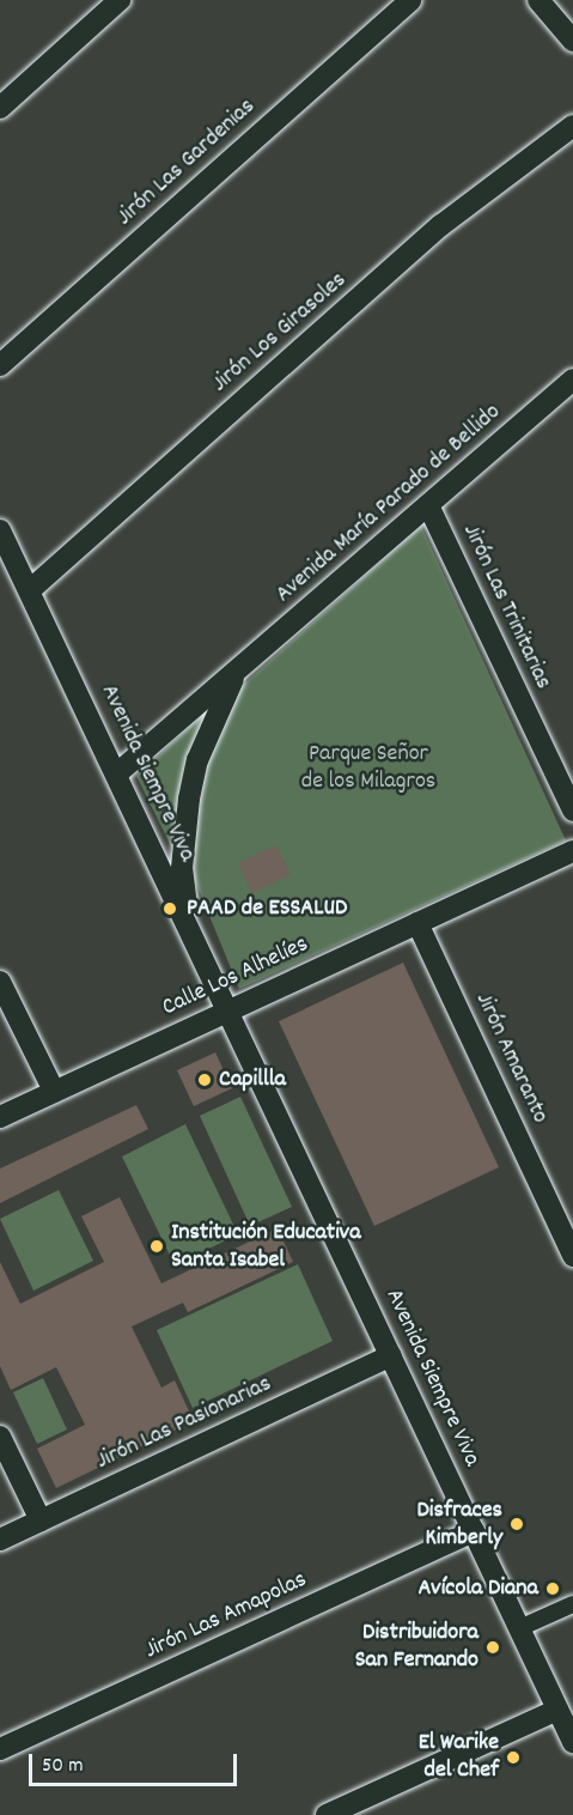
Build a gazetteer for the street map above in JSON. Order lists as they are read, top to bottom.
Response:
{
  "streets": {
    "street": [
      "Jirón Las Gardenias",
      "Jirón Los Girasoles",
      "Avenida María Parado de Bellido",
      "Jirón Las Trinitarias",
      "Avenida Siempre Viva",
      "Calle Los Alhelíes",
      "Jirón Amaranto",
      "Jirón Las Pasionarias",
      "Jirón Las Amapolas"
    ]
  },
  "crossings": [
    ["Jirón Los Girasoles", "Avenida Siempre Viva"],
    ["Avenida María Parado de Bellido", "Jirón Las Trinitarias"],
    ["Avenida María Parado de Bellido", "Avenida Siempre Viva"],
    ["Avenida Siempre Viva", "Calle Los Alhelíes"],
    ["Avenida Siempre Viva", "Jirón Las Pasionarias"],
    ["Avenida Siempre Viva", "Jirón Las Amapolas"],
    ["Calle Los Alhelíes", "Jirón Amaranto"]
  ],
  "parks": ["Parque Señor de los Milagros"],
  "places": [
    "PAAD de ESSALUD",
    "Capillla",
    "Institución Educativa Santa Isabel",
    "Disfraces Kimberly",
    "Avícola Diana",
    "Distribuidora San Fernando",
    "El Warike del Chef"
  ],
  "scale_bar": "50 m"
}
